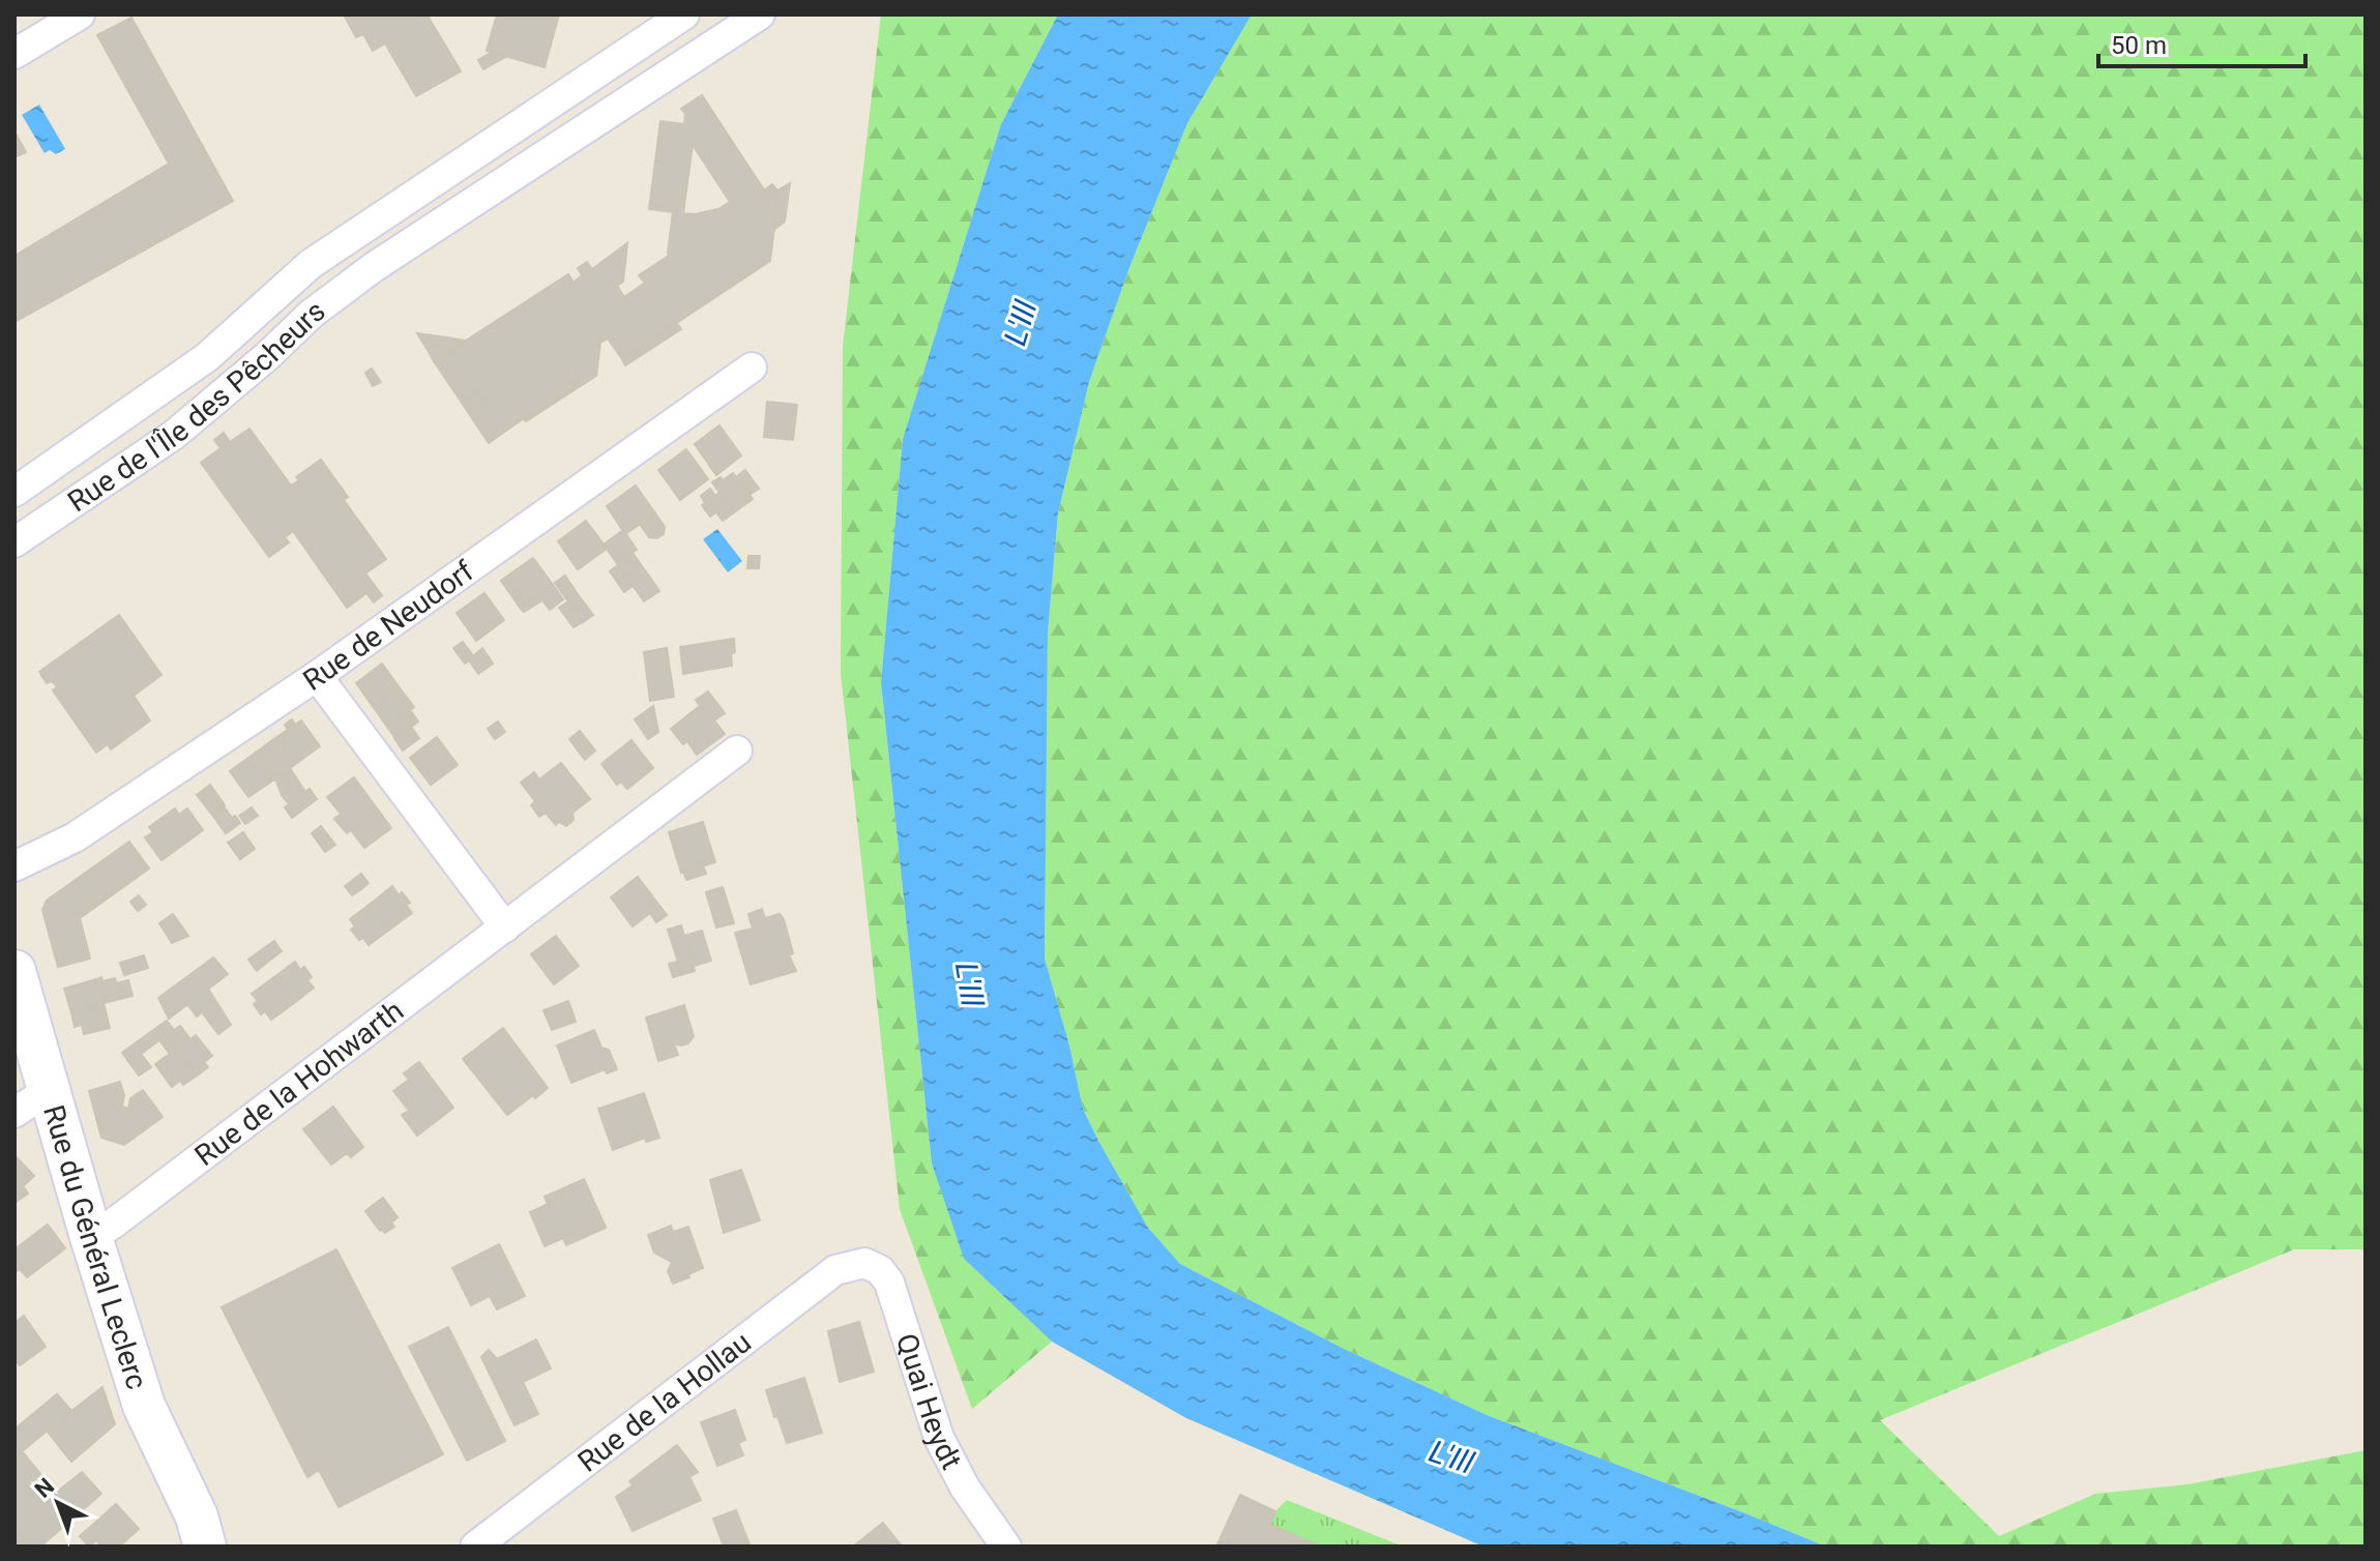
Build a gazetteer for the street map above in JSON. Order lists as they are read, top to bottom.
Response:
{
  "streets": {
    "main road": ["Rue du Général Leclerc"],
    "street": [
      "Rue de l'Île des Pêcheurs",
      "Rue de Neudorf",
      "Rue de la Hohwarth",
      "Quai Heydt",
      "Rue de la Hollau"
    ]
  },
  "crossings": [
    ["Rue de la Hohwarth", "Rue du Général Leclerc"],
    ["Quai Heydt", "Rue de la Hollau"]
  ],
  "water": ["L'Ill"],
  "scale_bar": "50 m",
  "north": "top left"
}
